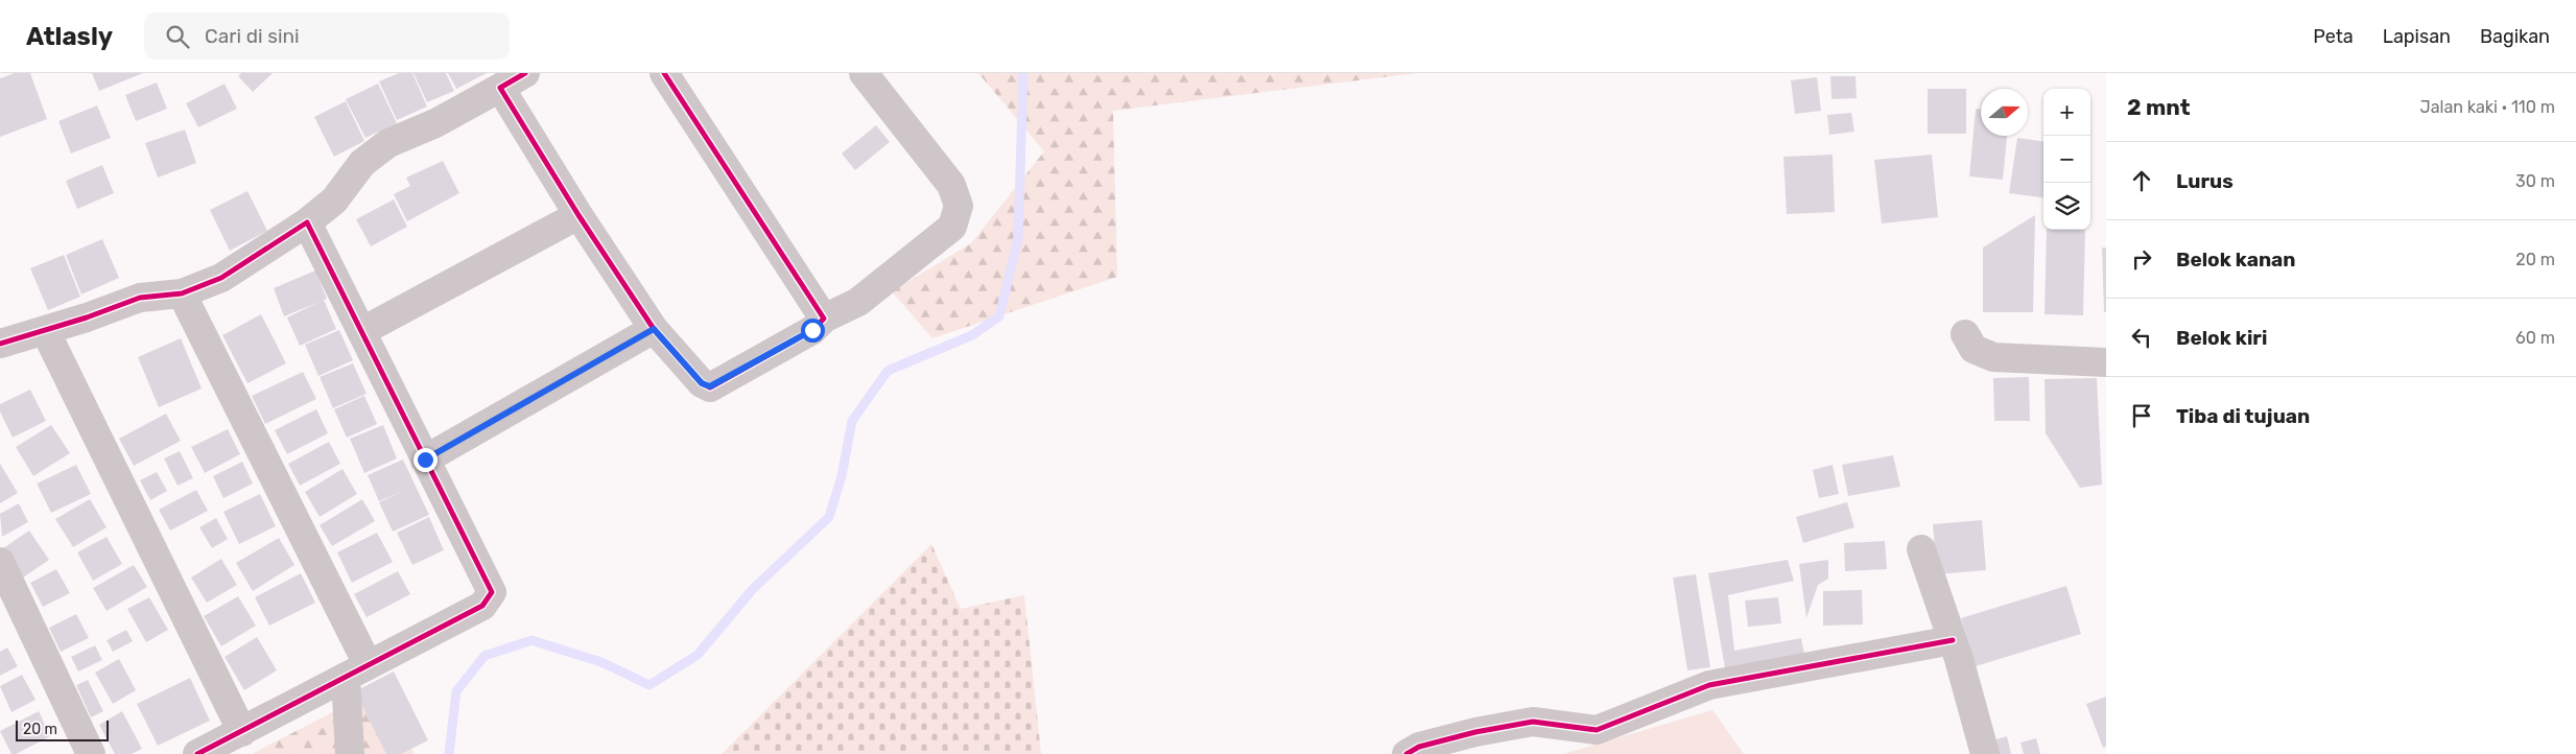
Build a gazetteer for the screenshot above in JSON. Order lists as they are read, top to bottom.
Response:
{
  "scale_bar": "20 m",
  "north": "right",
  "page": {
    "header": "Atlasly",
    "search": "Cari di sini",
    "nav": ["Peta", "Lapisan", "Bagikan"],
    "heading": ["2 mnt", "Jalan kaki · 110 m"],
    "map_buttons": ["+", "−"],
    "list": [
      ["Lurus", "30 m"],
      ["Belok kanan", "20 m"],
      ["Belok kiri", "60 m"],
      "Tiba di tujuan"
    ],
    "scale": "20 m"
  }
}
